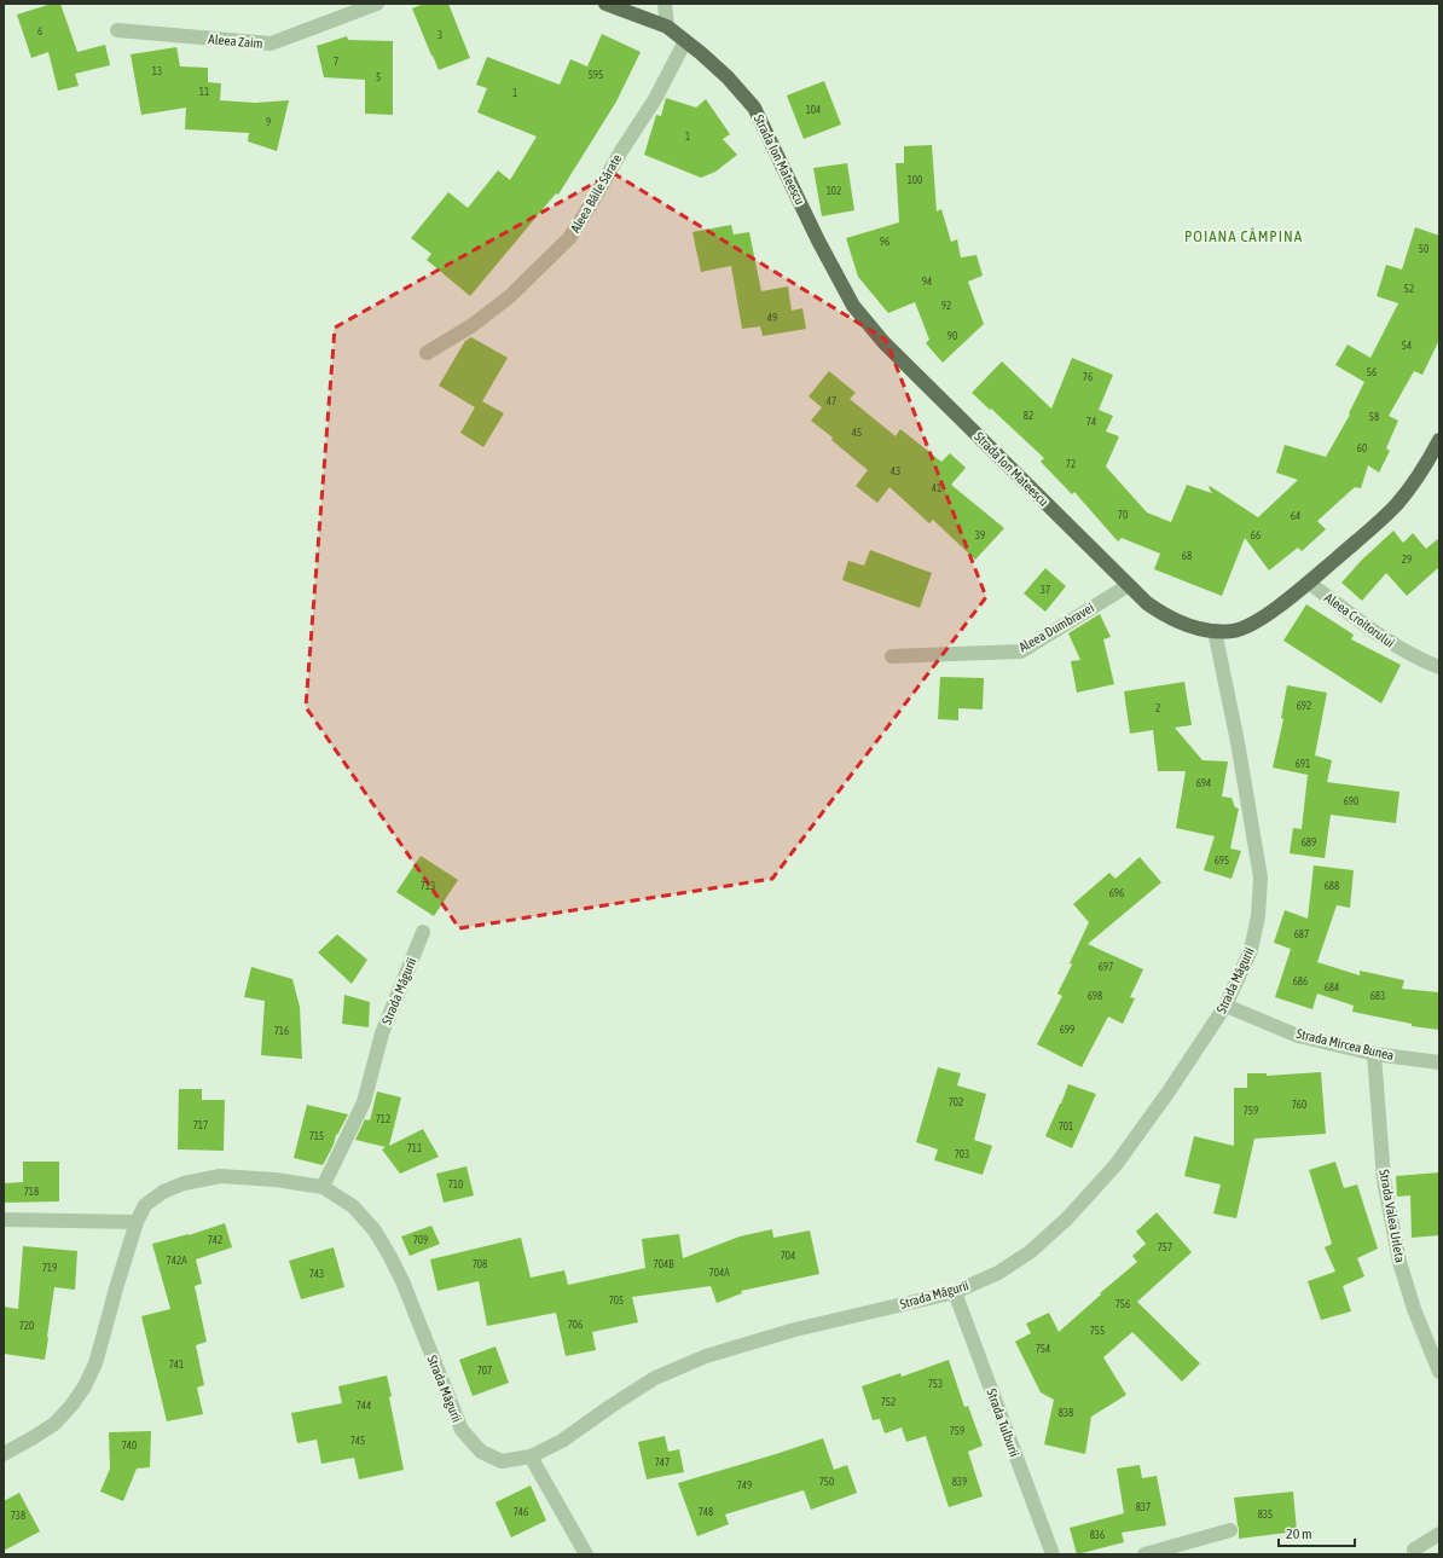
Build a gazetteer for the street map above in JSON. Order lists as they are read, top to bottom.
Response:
{
  "streets": {
    "main road": ["Strada Ion Mateescu"],
    "street": [
      "Aleea Zaim",
      "Aleea Băile Sărate",
      "Aleea Croitorului",
      "Aleea Dumbravei",
      "Strada Măgurii",
      "Strada Mircea Bunea",
      "Strada Valea Urleta",
      "Strada Tulburii"
    ]
  },
  "crossings": [
    ["Strada Ion Mateescu", "Aleea Băile Sărate"],
    ["Strada Ion Mateescu", "Aleea Croitorului"],
    ["Strada Ion Mateescu", "Aleea Dumbravei"],
    ["Strada Ion Mateescu", "Strada Măgurii"],
    ["Strada Măgurii", "Strada Mircea Bunea"],
    ["Strada Măgurii", "Strada Tulburii"],
    ["Strada Mircea Bunea", "Strada Valea Urleta"]
  ],
  "districts": ["POIANA CÂMPINA"],
  "house_numbers": [
    "6",
    "3",
    "7",
    "13",
    "595",
    "5",
    "11",
    "1",
    "104",
    "9",
    "1",
    "100",
    "102",
    "96",
    "50",
    "94",
    "52",
    "92",
    "49",
    "90",
    "54",
    "56",
    "76",
    "47",
    "82",
    "58",
    "74",
    "45",
    "60",
    "72",
    "43",
    "41",
    "70",
    "64",
    "39",
    "66",
    "68",
    "29",
    "37",
    "692",
    "2",
    "691",
    "694",
    "690",
    "689",
    "695",
    "713",
    "688",
    "696",
    "687",
    "697",
    "686",
    "684",
    "698",
    "683",
    "699",
    "716",
    "702",
    "760",
    "759",
    "712",
    "717",
    "701",
    "715",
    "711",
    "703",
    "710",
    "718",
    "742",
    "709",
    "757",
    "704",
    "742A",
    "708",
    "704B",
    "719",
    "704A",
    "743",
    "705",
    "756",
    "706",
    "720",
    "755",
    "754",
    "741",
    "707",
    "753",
    "752",
    "744",
    "838",
    "759",
    "745",
    "740",
    "747",
    "750",
    "839",
    "749",
    "837",
    "746",
    "748",
    "835",
    "738",
    "836"
  ],
  "scale_bar": "20 m"
}
